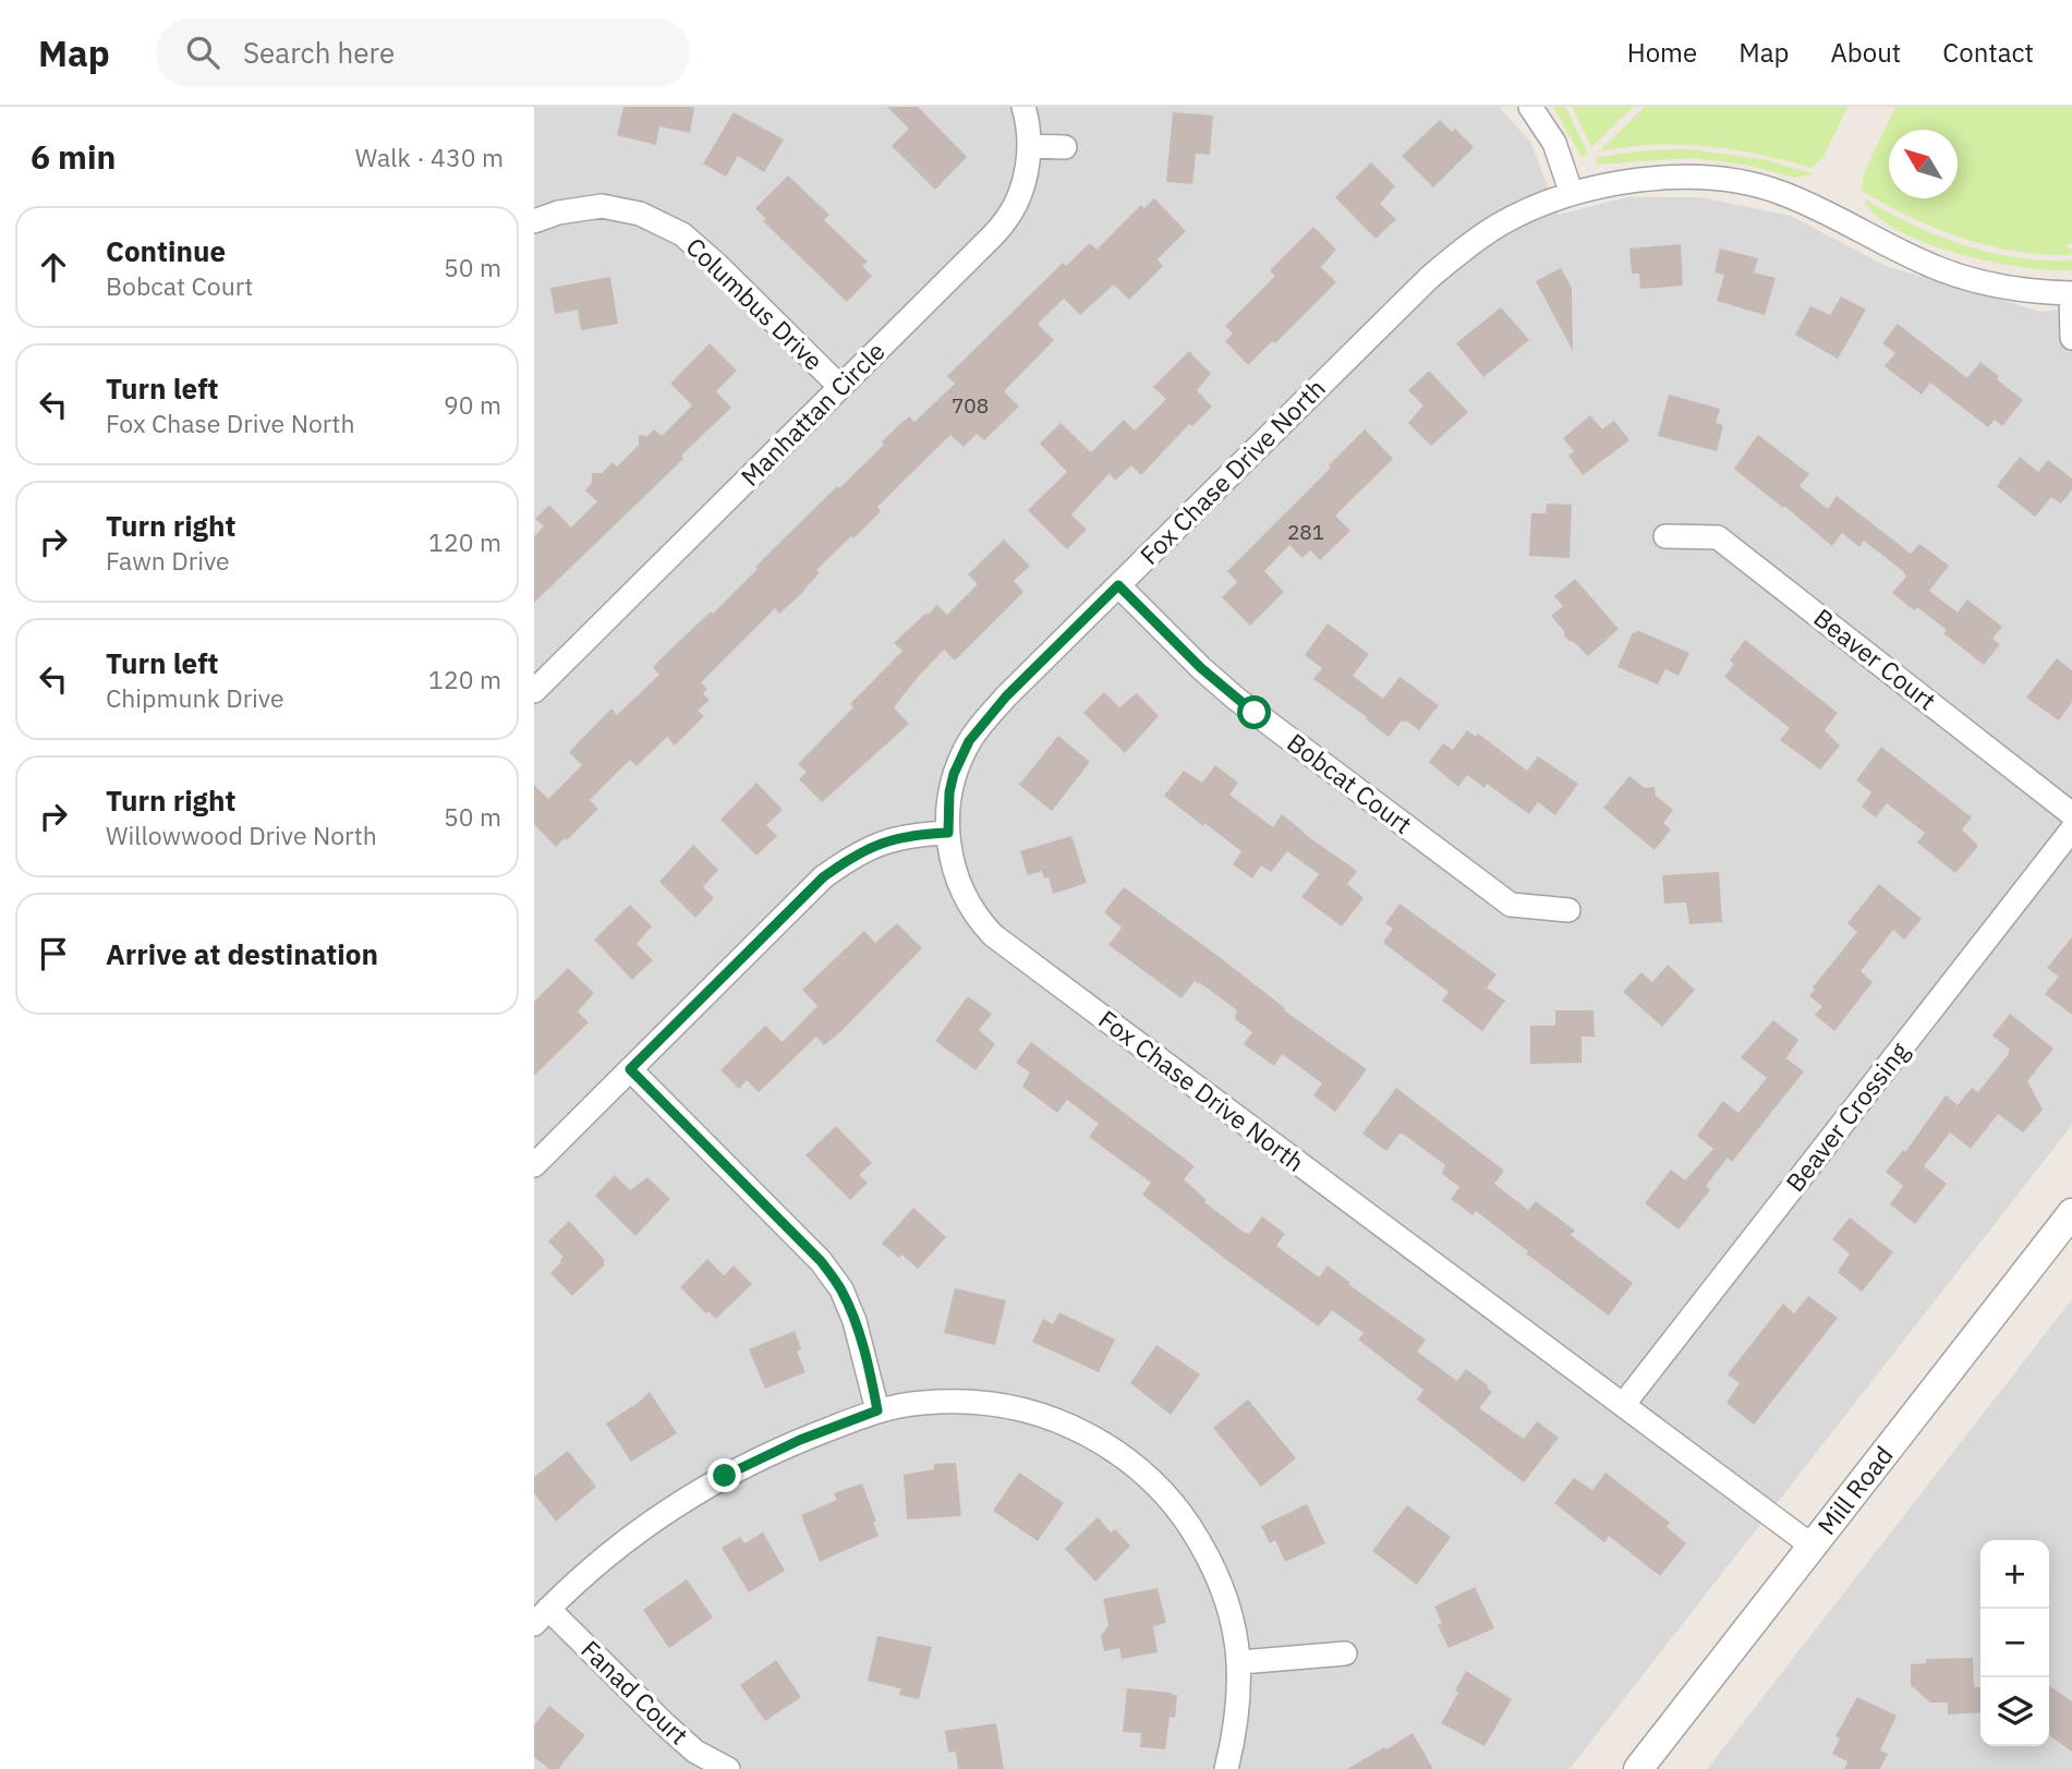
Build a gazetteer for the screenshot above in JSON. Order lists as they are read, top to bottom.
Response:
{
  "streets": {
    "street": [
      "Columbus Drive",
      "Manhattan Circle",
      "Fox Chase Drive North",
      "Beaver Court",
      "Bobcat Court",
      "Beaver Crossing",
      "Mill Road",
      "Fanad Court"
    ]
  },
  "crossings": [
    ["Columbus Drive", "Manhattan Circle"],
    ["Fox Chase Drive North", "Bobcat Court"],
    ["Fox Chase Drive North", "Beaver Crossing"],
    ["Fox Chase Drive North", "Mill Road"]
  ],
  "house_numbers": ["708", "281"],
  "north": "top left",
  "page": {
    "header": "Map",
    "search": "Search here",
    "nav": [
      "Home",
      "Map",
      "About",
      "Contact"
    ],
    "heading": ["6 min", "Walk · 430 m"],
    "list": [
      ["Continue", "Bobcat Court", "50 m"],
      ["Turn left", "Fox Chase Drive North", "90 m"],
      ["Turn right", "Fawn Drive", "120 m"],
      ["Turn left", "Chipmunk Drive", "120 m"],
      ["Turn right", "Willowwood Drive North", "50 m"],
      "Arrive at destination"
    ],
    "map_buttons": ["+", "−"]
  }
}
